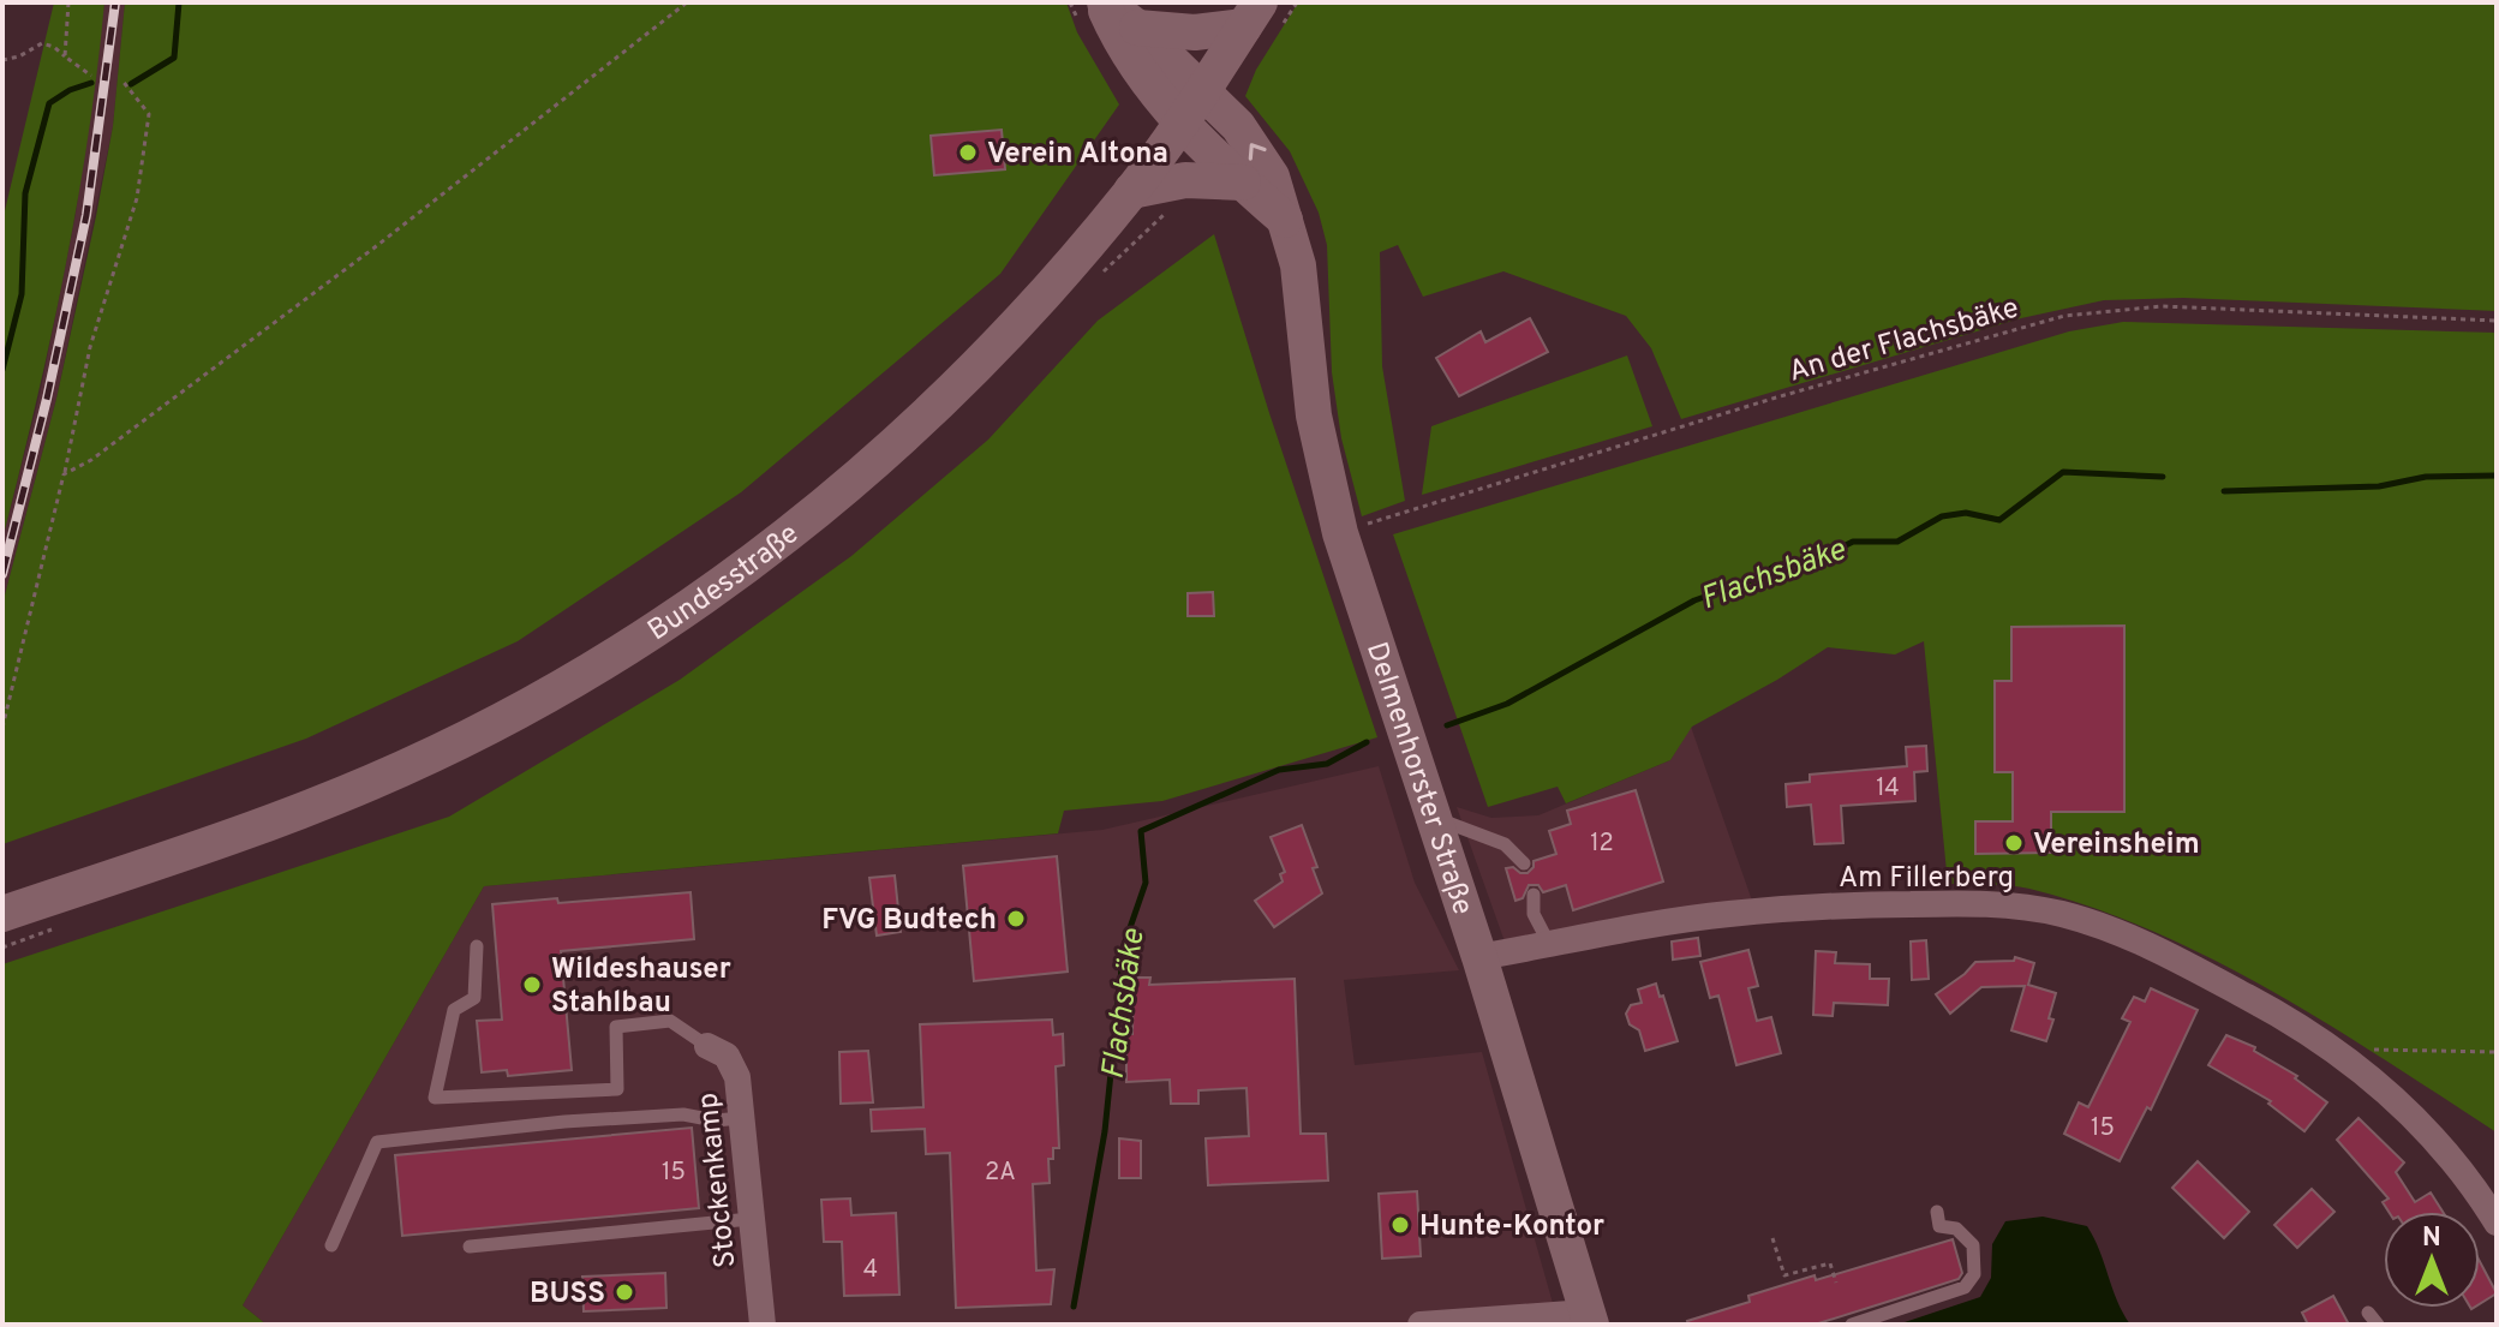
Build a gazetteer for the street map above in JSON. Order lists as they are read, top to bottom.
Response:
{
  "streets": {
    "main road": ["Bundesstraße", "Delmenhorster Straße"],
    "street": ["Am Fillerberg", "Stockenkamp"],
    "path": ["An der Flachsbäke"]
  },
  "crossings": [
    ["An der Flachsbäke", "Delmenhorster Straße"],
    ["Bundesstraße", "Delmenhorster Straße"],
    ["Delmenhorster Straße", "Am Fillerberg"]
  ],
  "water": ["Flachsbäke"],
  "places": [
    "Verein Altona",
    "Vereinsheim",
    "FVG Budtech",
    "Wildeshauser Stahlbau",
    "Hunte-Kontor",
    "BUSS"
  ],
  "house_numbers": [
    "14",
    "12",
    "15",
    "15",
    "2A",
    "4"
  ],
  "north": "top"
}
